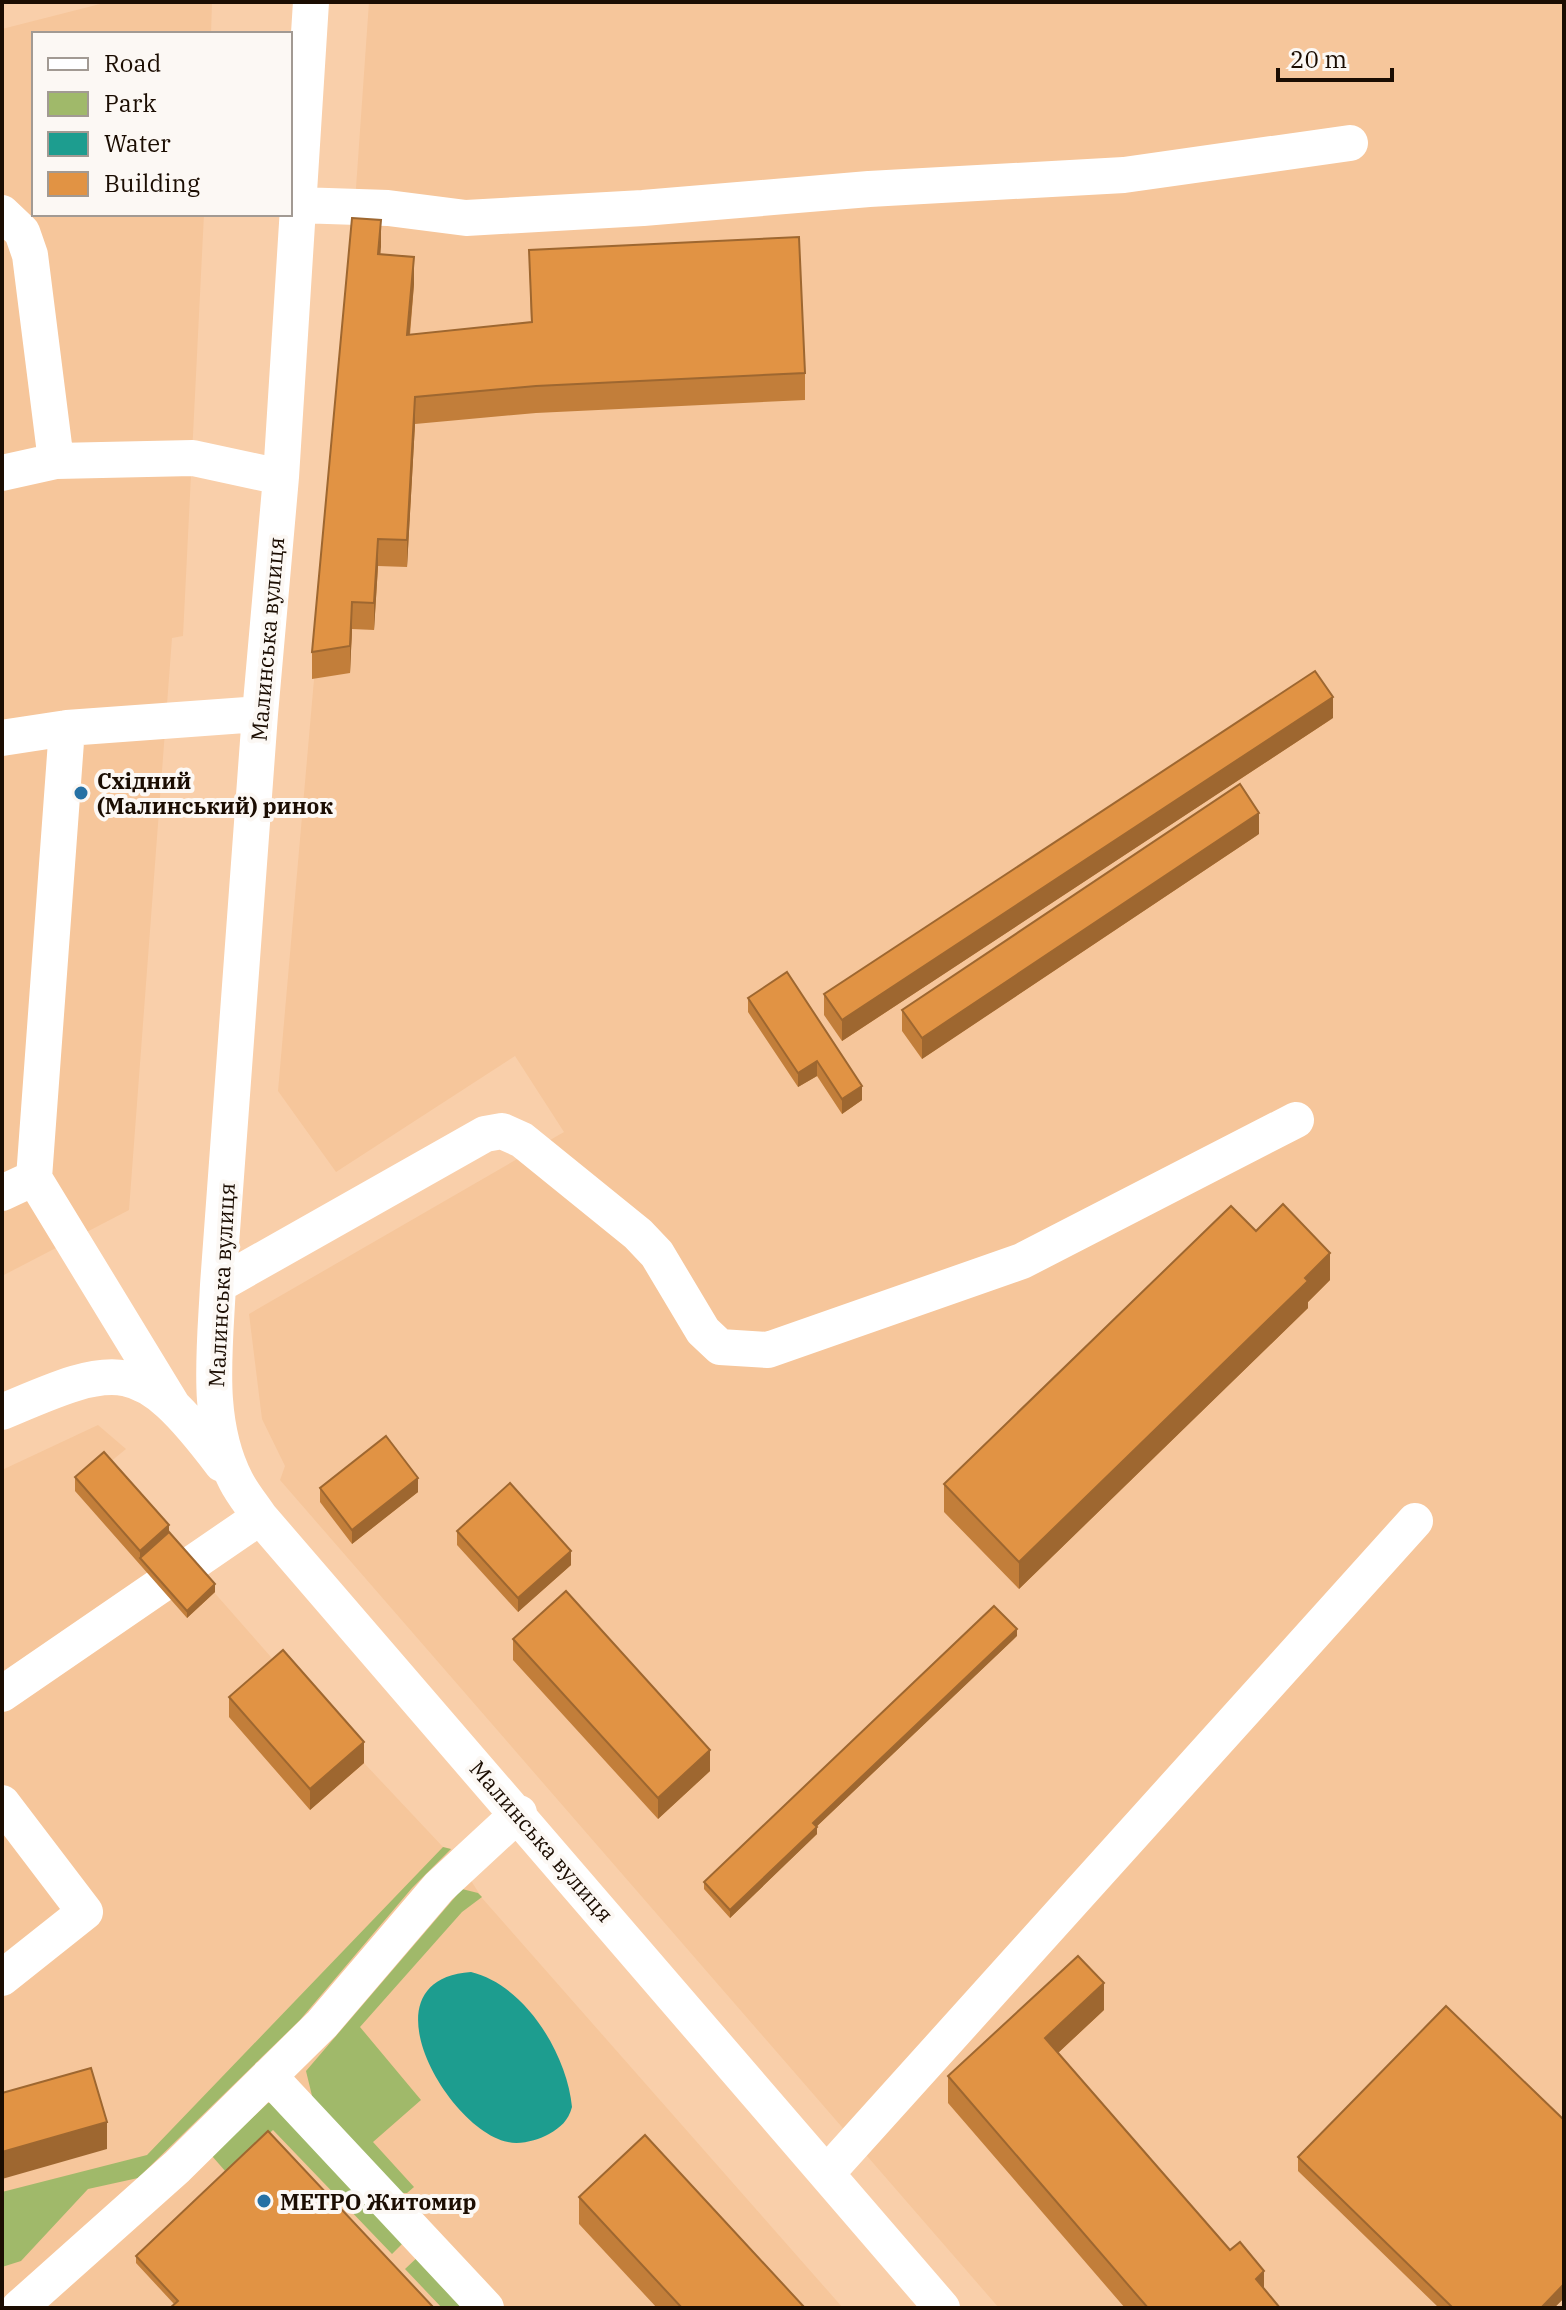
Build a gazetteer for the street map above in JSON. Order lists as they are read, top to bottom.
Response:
{
  "streets": {
    "street": ["Малинська вулиця"]
  },
  "places": ["Східний (Малинський) ринок", "МЕТРО Житомир"],
  "legend": [
    "Road",
    "Park",
    "Water",
    "Building"
  ],
  "scale_bar": "20 m"
}
